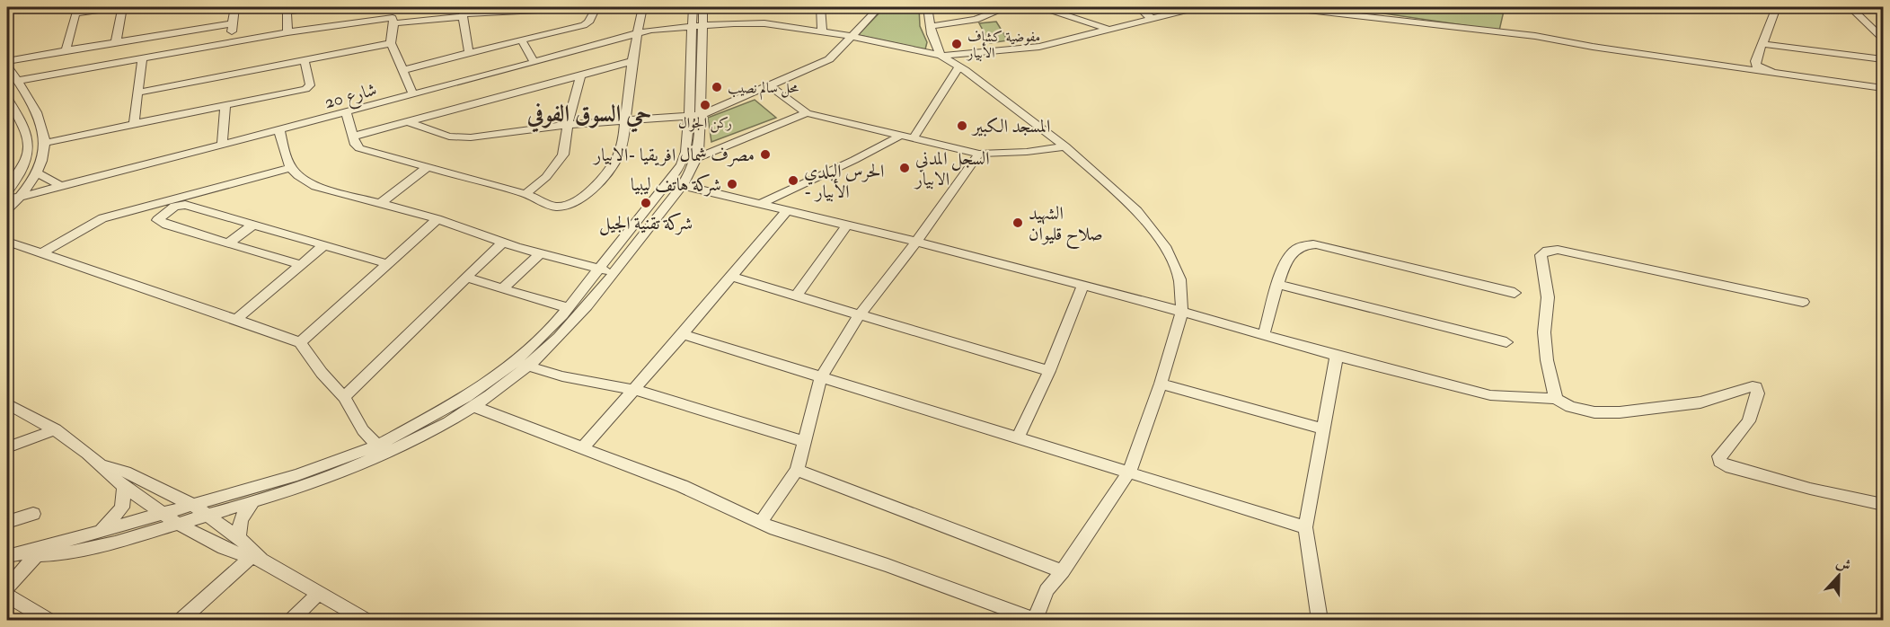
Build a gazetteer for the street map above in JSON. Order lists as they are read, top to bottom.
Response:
{
  "streets": {
    "street": ["شارع 20"]
  },
  "districts": ["حي السوق الفوفي"],
  "places": [
    "مفوضية كشاف الأبيار",
    "محل سالم نصيب",
    "ركن الجوال",
    "المسجد الكبير",
    "مصرف شمال افريقيا -الابيار",
    "السجل المدني الابيار",
    "الحرس البلدي - الأبيار",
    "شركة هاتف ليبيا",
    "شركة تقنية الجيل",
    "الشهيد صلاح قليوان"
  ],
  "north": "top"
}
